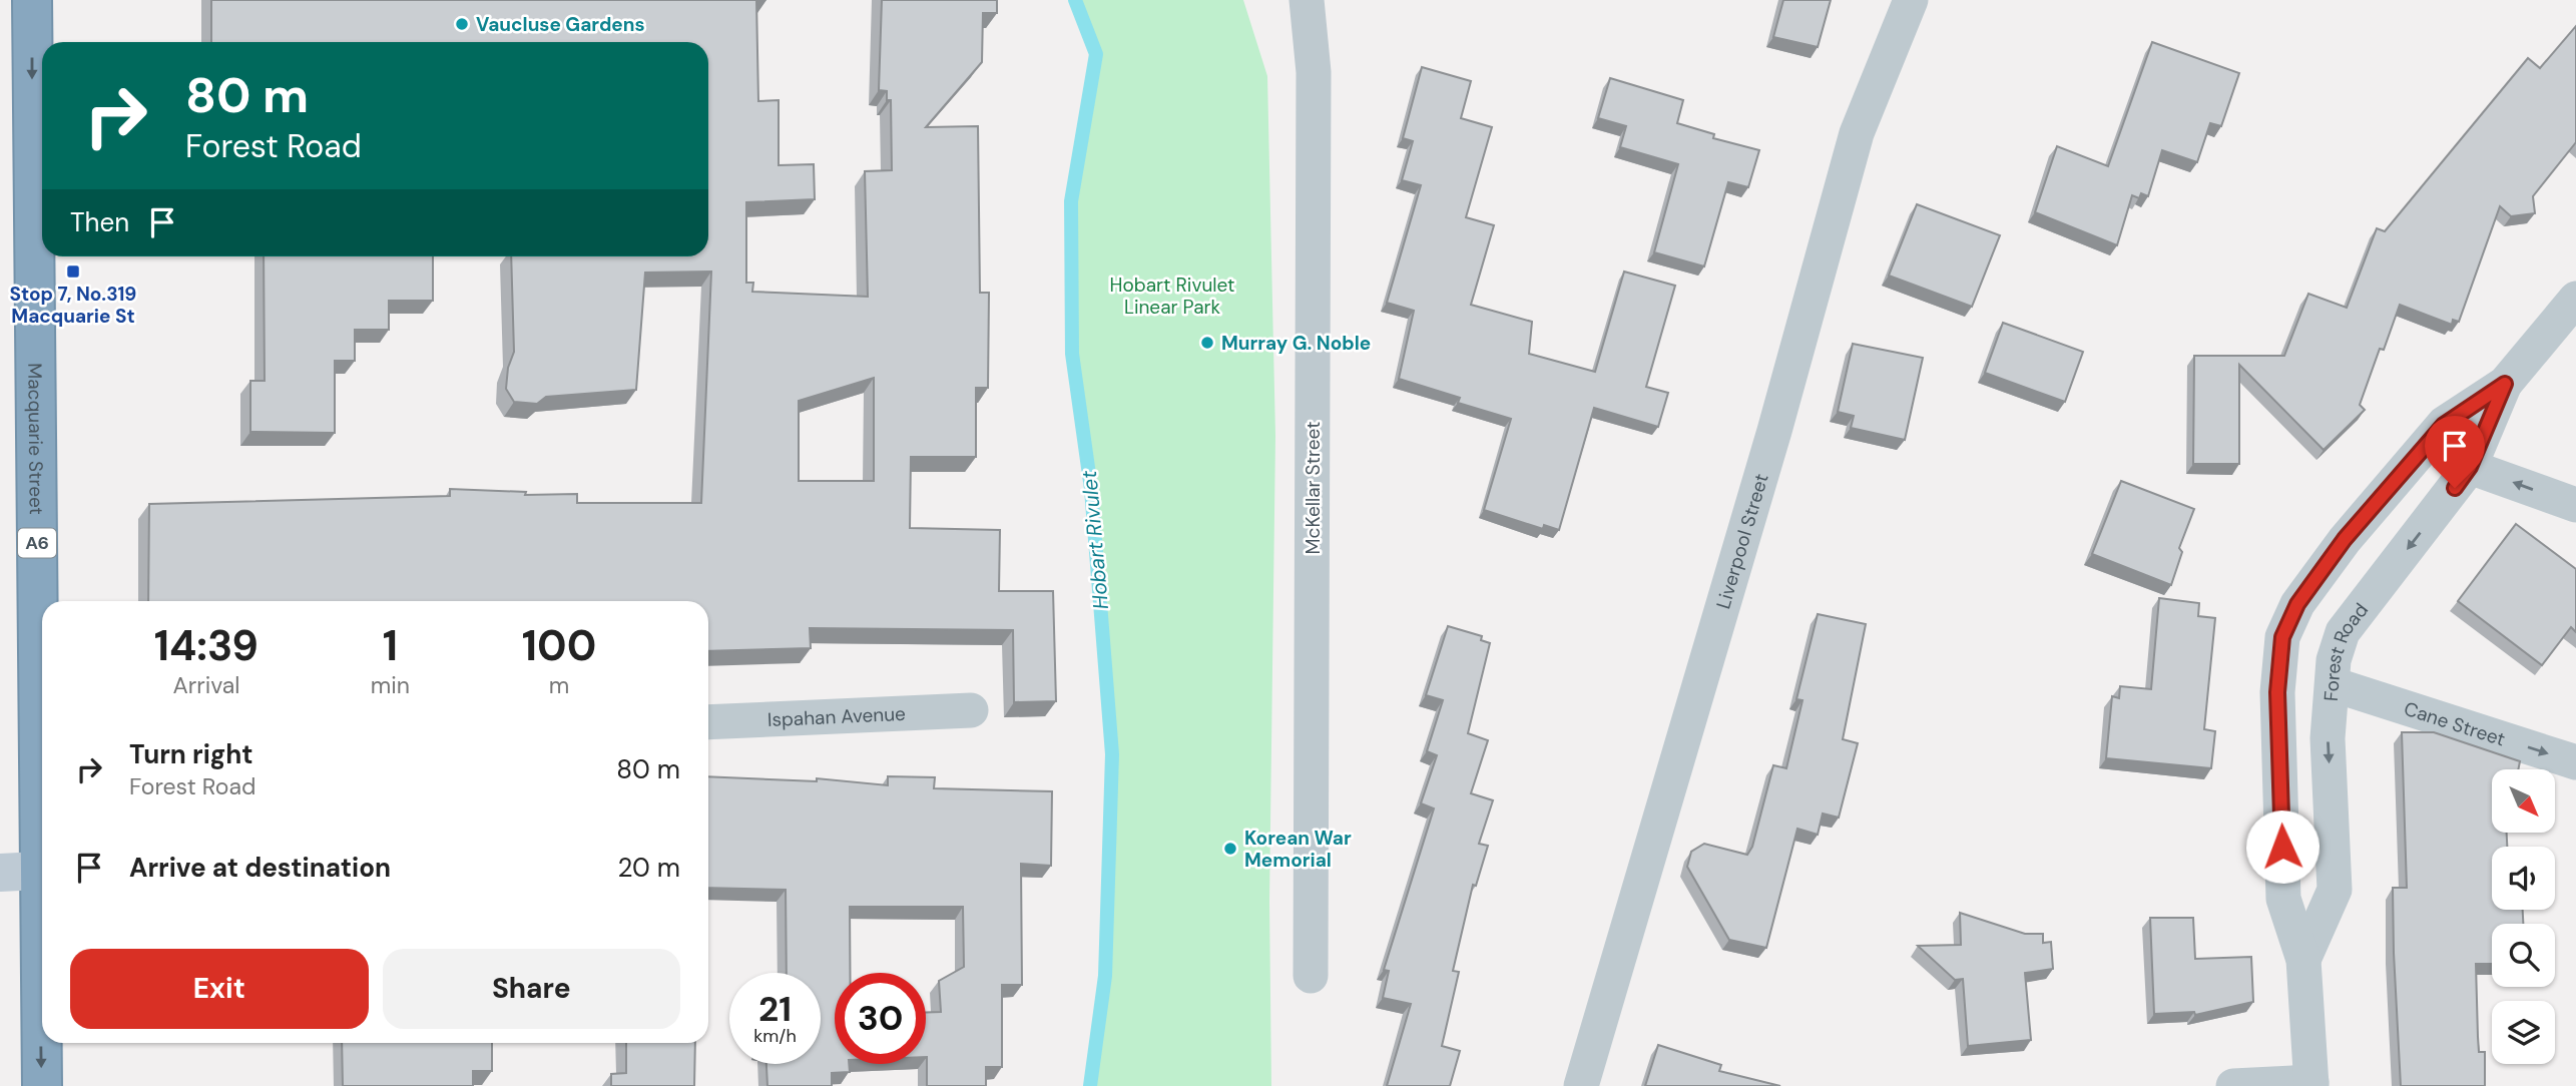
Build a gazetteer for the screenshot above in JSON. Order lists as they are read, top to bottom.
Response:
{
  "streets": {
    "highway": ["Macquarie Street", "A6"],
    "street": [
      "McKellar Street",
      "Liverpool Street",
      "Forest Road",
      "Ispahan Avenue",
      "Cane Street"
    ]
  },
  "crossings": [
    ["Forest Road", "Cane Street"]
  ],
  "one_way": ["Macquarie Street"],
  "water": ["Hobart Rivulet"],
  "parks": ["Hobart Rivulet Linear Park"],
  "places": {
    "other": ["Vaucluse Gardens", "Murray G. Noble", "Korean War Memorial"],
    "transit": ["Stop 7, No.319 Macquarie St"]
  },
  "north": "bottom right",
  "page": {
    "turn": ["80 m", "Forest Road"],
    "then": "Then",
    "eta": [
      "14:39",
      "Arrival",
      "1",
      "min",
      "100",
      "m"
    ],
    "list": [
      {
        "name": "Turn right",
        "note": "Forest Road",
        "value": "80 m"
      },
      {
        "name": "Arrive at destination",
        "value": "20 m"
      }
    ],
    "buttons": ["Exit", "Share"],
    "speed": "21 km/h",
    "limit": "30"
  }
}
